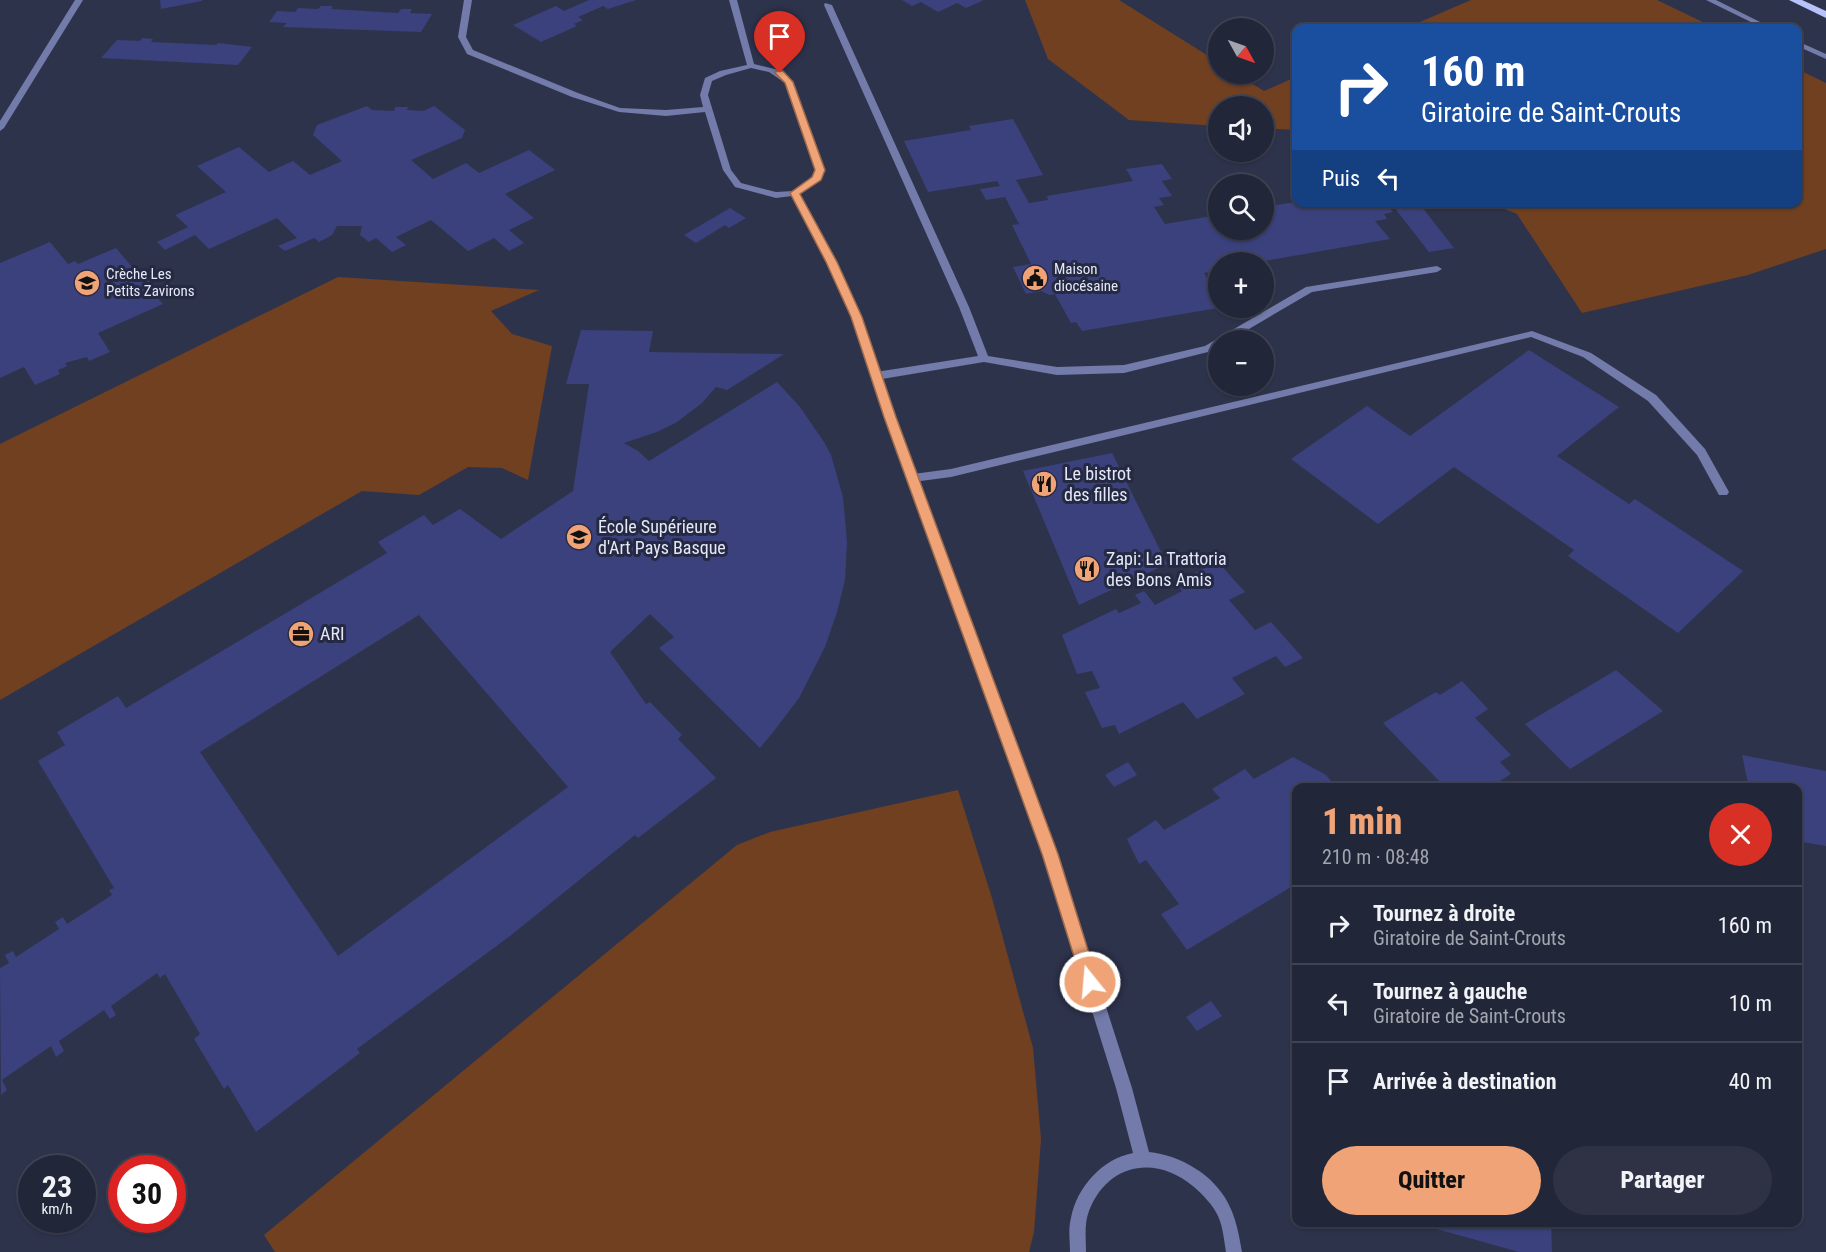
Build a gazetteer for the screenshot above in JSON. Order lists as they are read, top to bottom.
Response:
{
  "places": {
    "public building": ["Maison diocésaine"],
    "school or university": ["Crèche Les Petits Zavirons", "École Supérieure d'Art Pays Basque"],
    "restaurant": ["Le bistrot des filles", "Zapi: La Trattoria des Bons Amis"],
    "office": ["ARI"]
  },
  "north": "bottom right",
  "page": {
    "map_buttons": ["+", "−"],
    "turn": ["160 m", "Giratoire de Saint-Crouts"],
    "then": "Puis",
    "heading": ["1 min", "210 m · 08:48"],
    "list": [
      {
        "name": "Tournez à droite",
        "note": "Giratoire de Saint-Crouts",
        "value": "160 m"
      },
      {
        "name": "Tournez à gauche",
        "note": "Giratoire de Saint-Crouts",
        "value": "10 m"
      },
      {
        "name": "Arrivée à destination",
        "value": "40 m"
      }
    ],
    "buttons": ["Quitter", "Partager"],
    "speed": "23 km/h",
    "limit": "30"
  }
}
